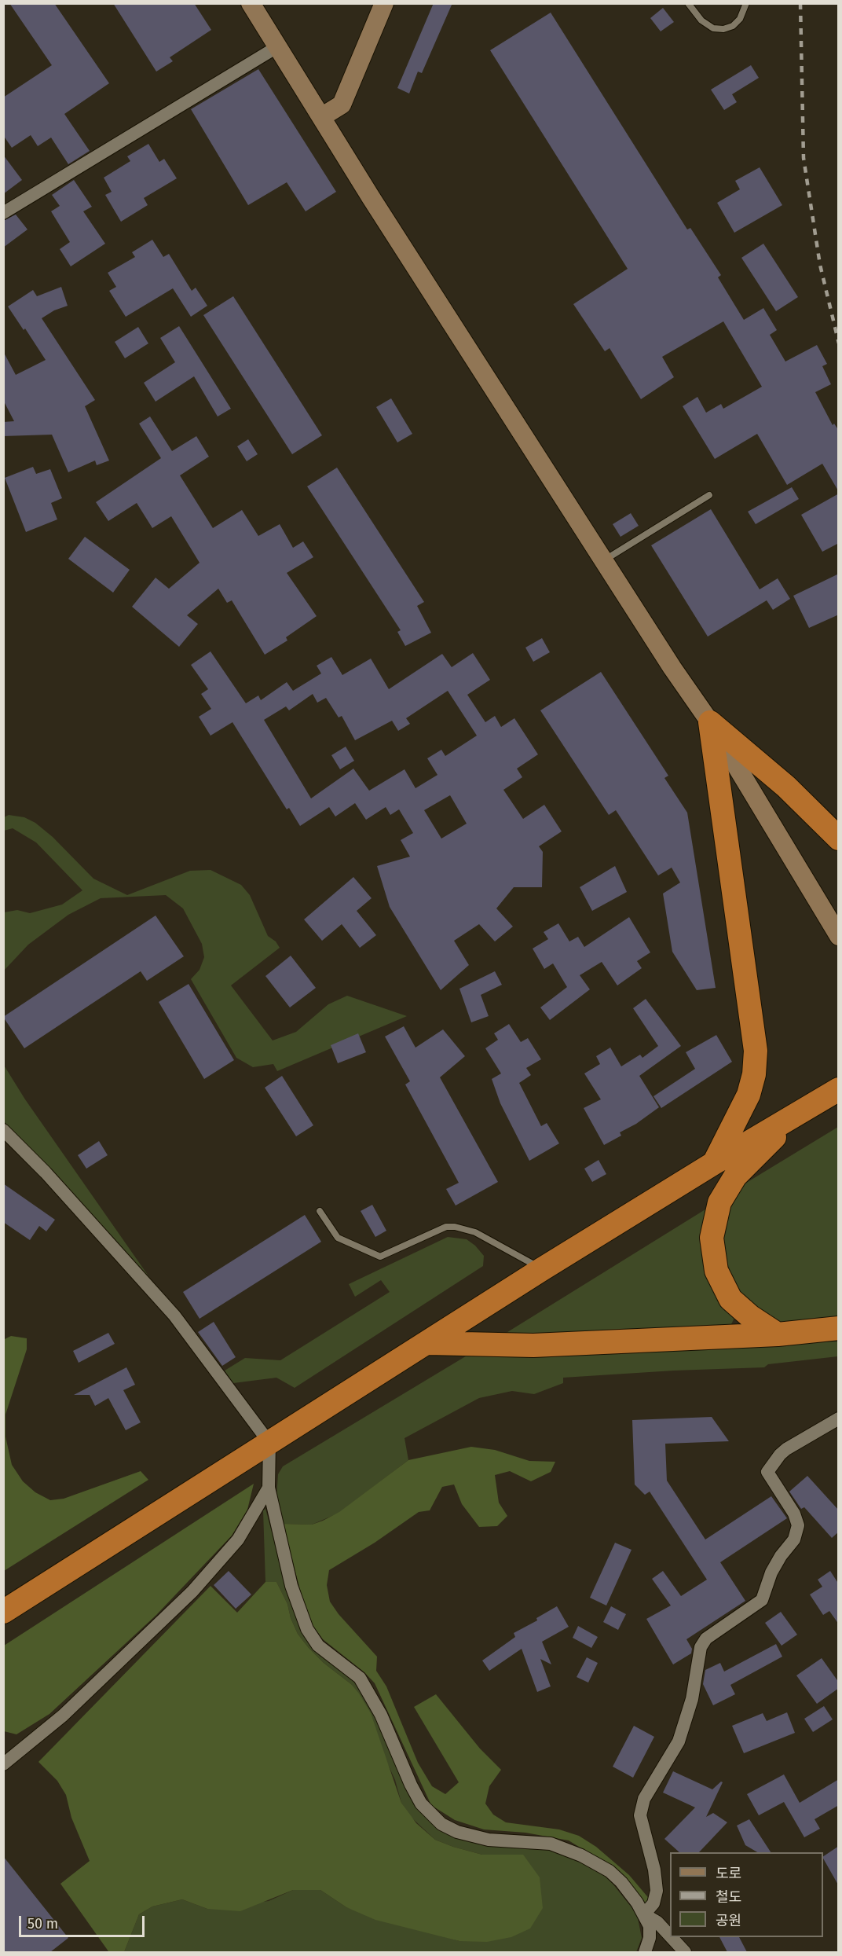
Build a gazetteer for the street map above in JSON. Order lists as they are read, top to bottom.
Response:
{
  "legend": ["도로", "철도", "공원"],
  "scale_bar": "50 m"
}
